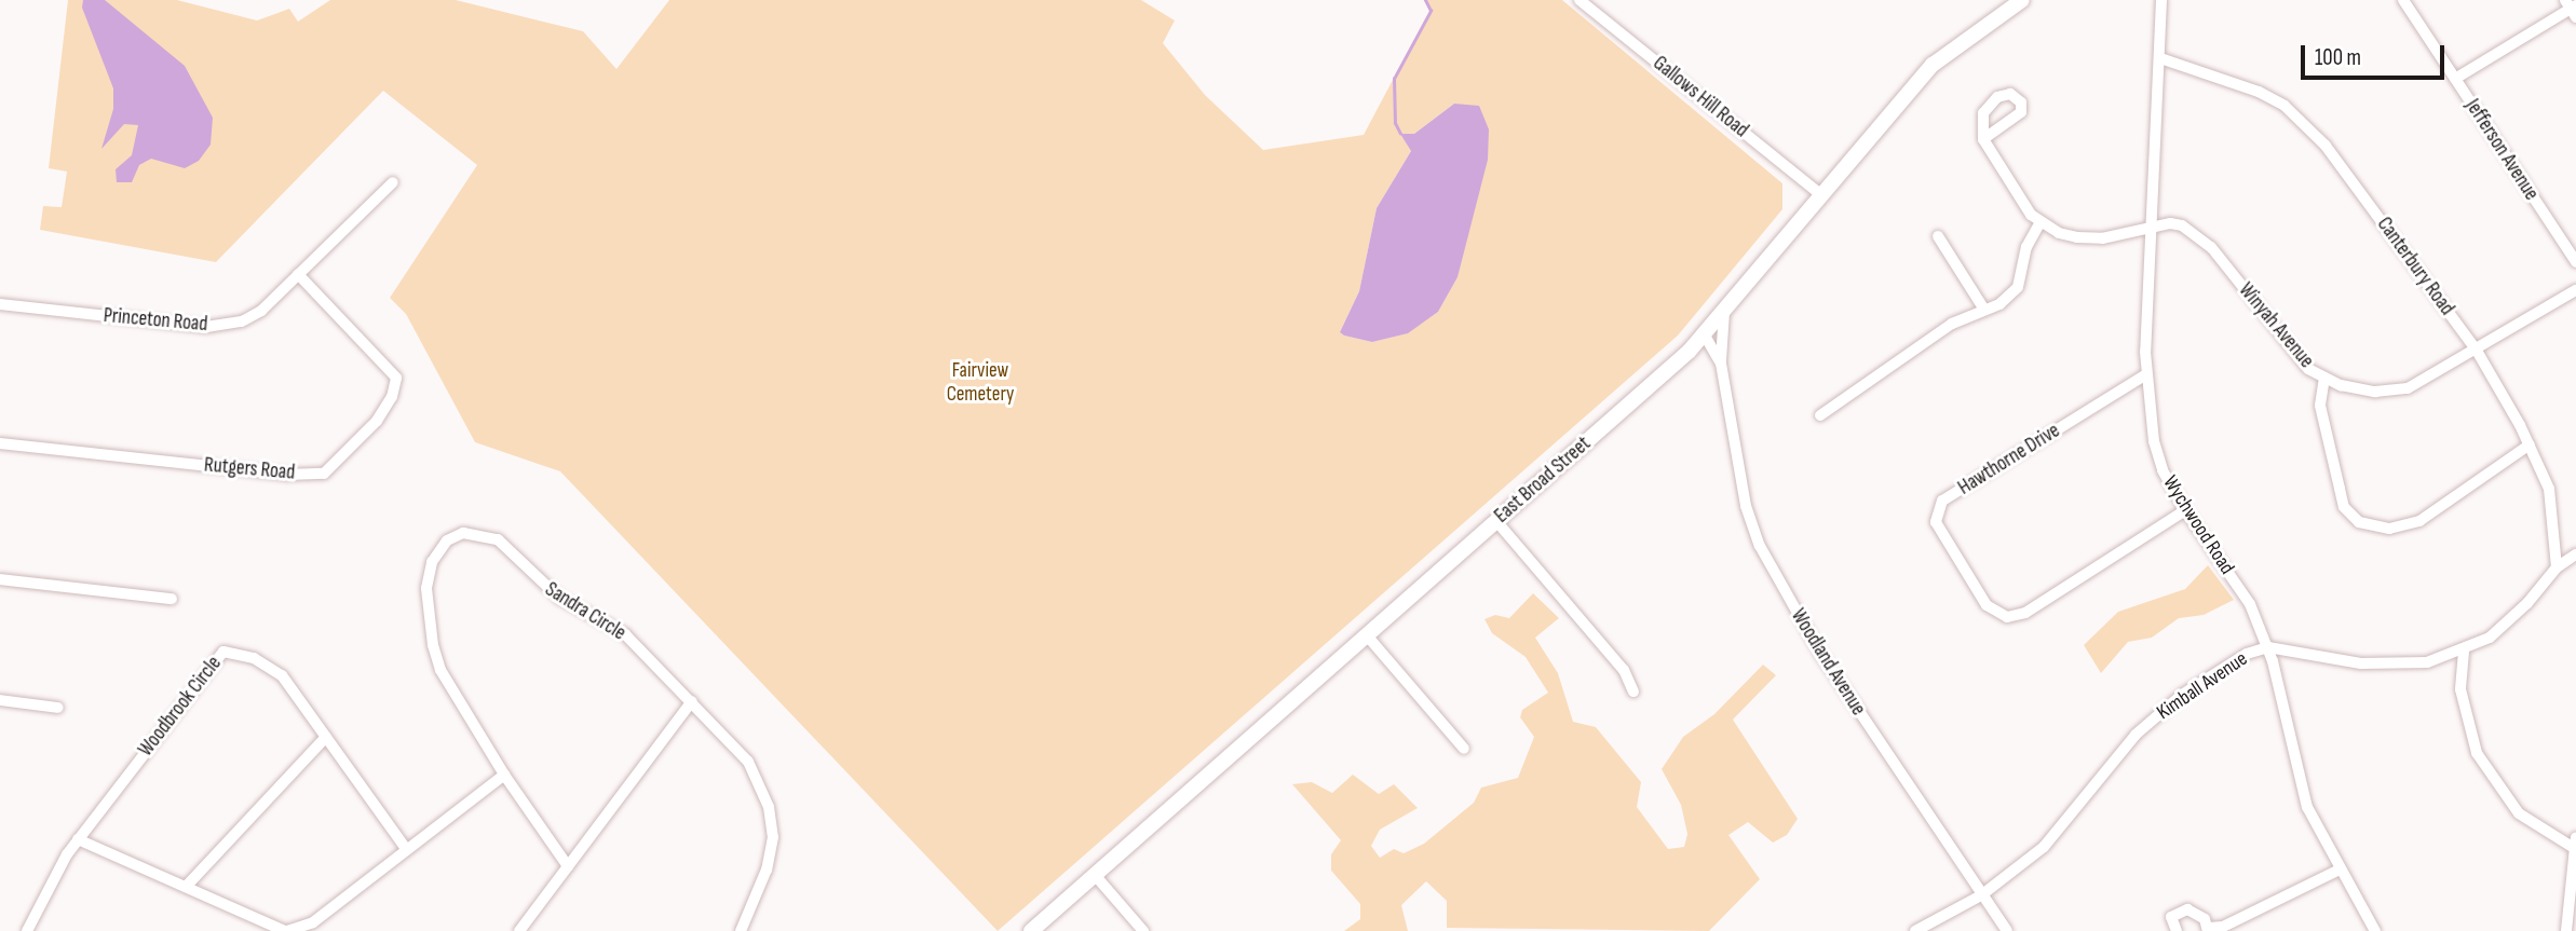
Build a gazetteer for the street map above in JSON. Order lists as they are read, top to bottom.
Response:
{
  "streets": {
    "street": [
      "Gallows Hill Road",
      "Jefferson Avenue",
      "Canterbury Road",
      "Princeton Road",
      "Winyah Avenue",
      "Hawthorne Drive",
      "Rutgers Road",
      "East Broad Street",
      "Wychwood Road",
      "Sandra Circle",
      "Woodland Avenue",
      "Kimball Avenue",
      "Woodbrook Circle"
    ]
  },
  "crossings": [
    ["Gallows Hill Road", "East Broad Street"],
    ["Canterbury Road", "Winyah Avenue"],
    ["Canterbury Road", "Wychwood Road"],
    ["Canterbury Road", "Kimball Avenue"],
    ["Princeton Road", "Rutgers Road"],
    ["Winyah Avenue", "Wychwood Road"],
    ["Hawthorne Drive", "Wychwood Road"],
    ["East Broad Street", "Woodland Avenue"],
    ["Wychwood Road", "Kimball Avenue"],
    ["Woodland Avenue", "Kimball Avenue"]
  ],
  "parks": ["Fairview Cemetery"],
  "scale_bar": "100 m"
}
